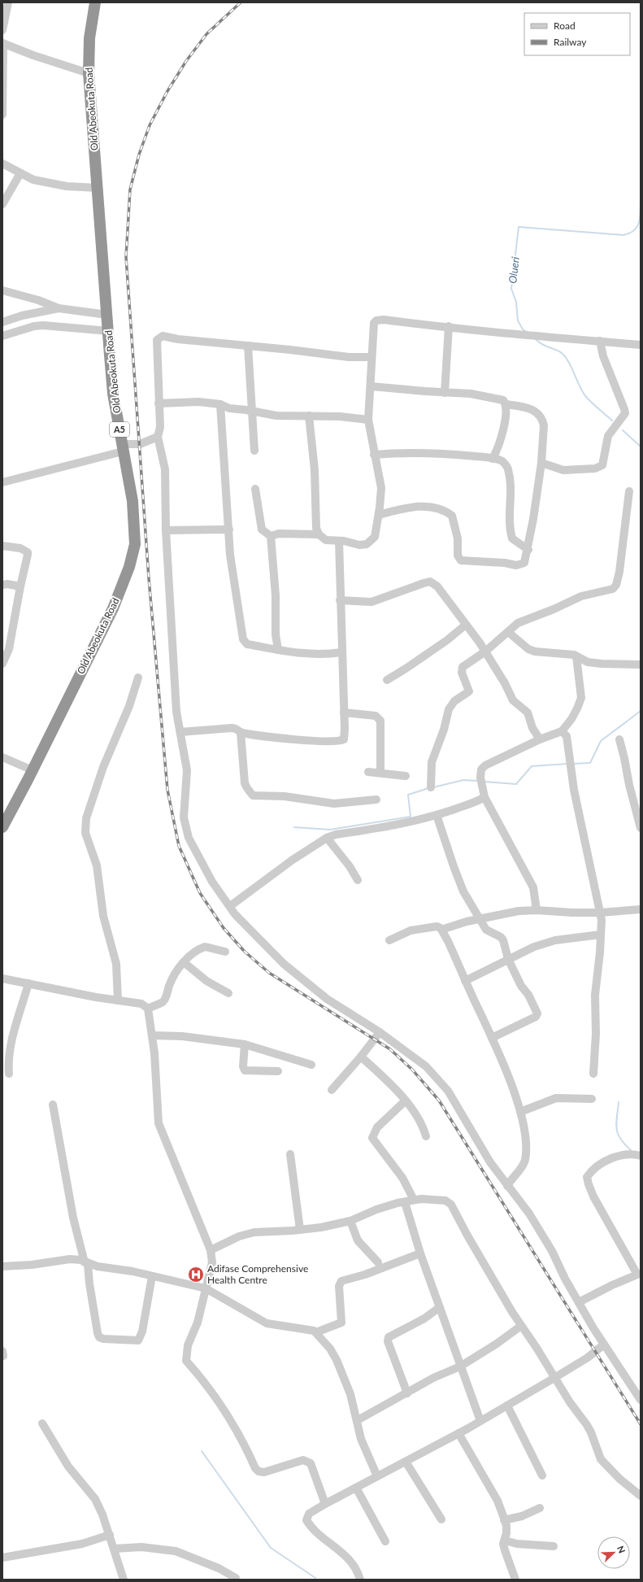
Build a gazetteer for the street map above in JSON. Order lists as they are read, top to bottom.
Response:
{
  "streets": {
    "highway": ["Old Abeokuta Road", "A5"]
  },
  "water": ["Olueri"],
  "places": {
    "hospital": ["Adifase Comprehensive Health Centre"]
  },
  "legend": ["Road", "Railway"],
  "north": "top right"
}
